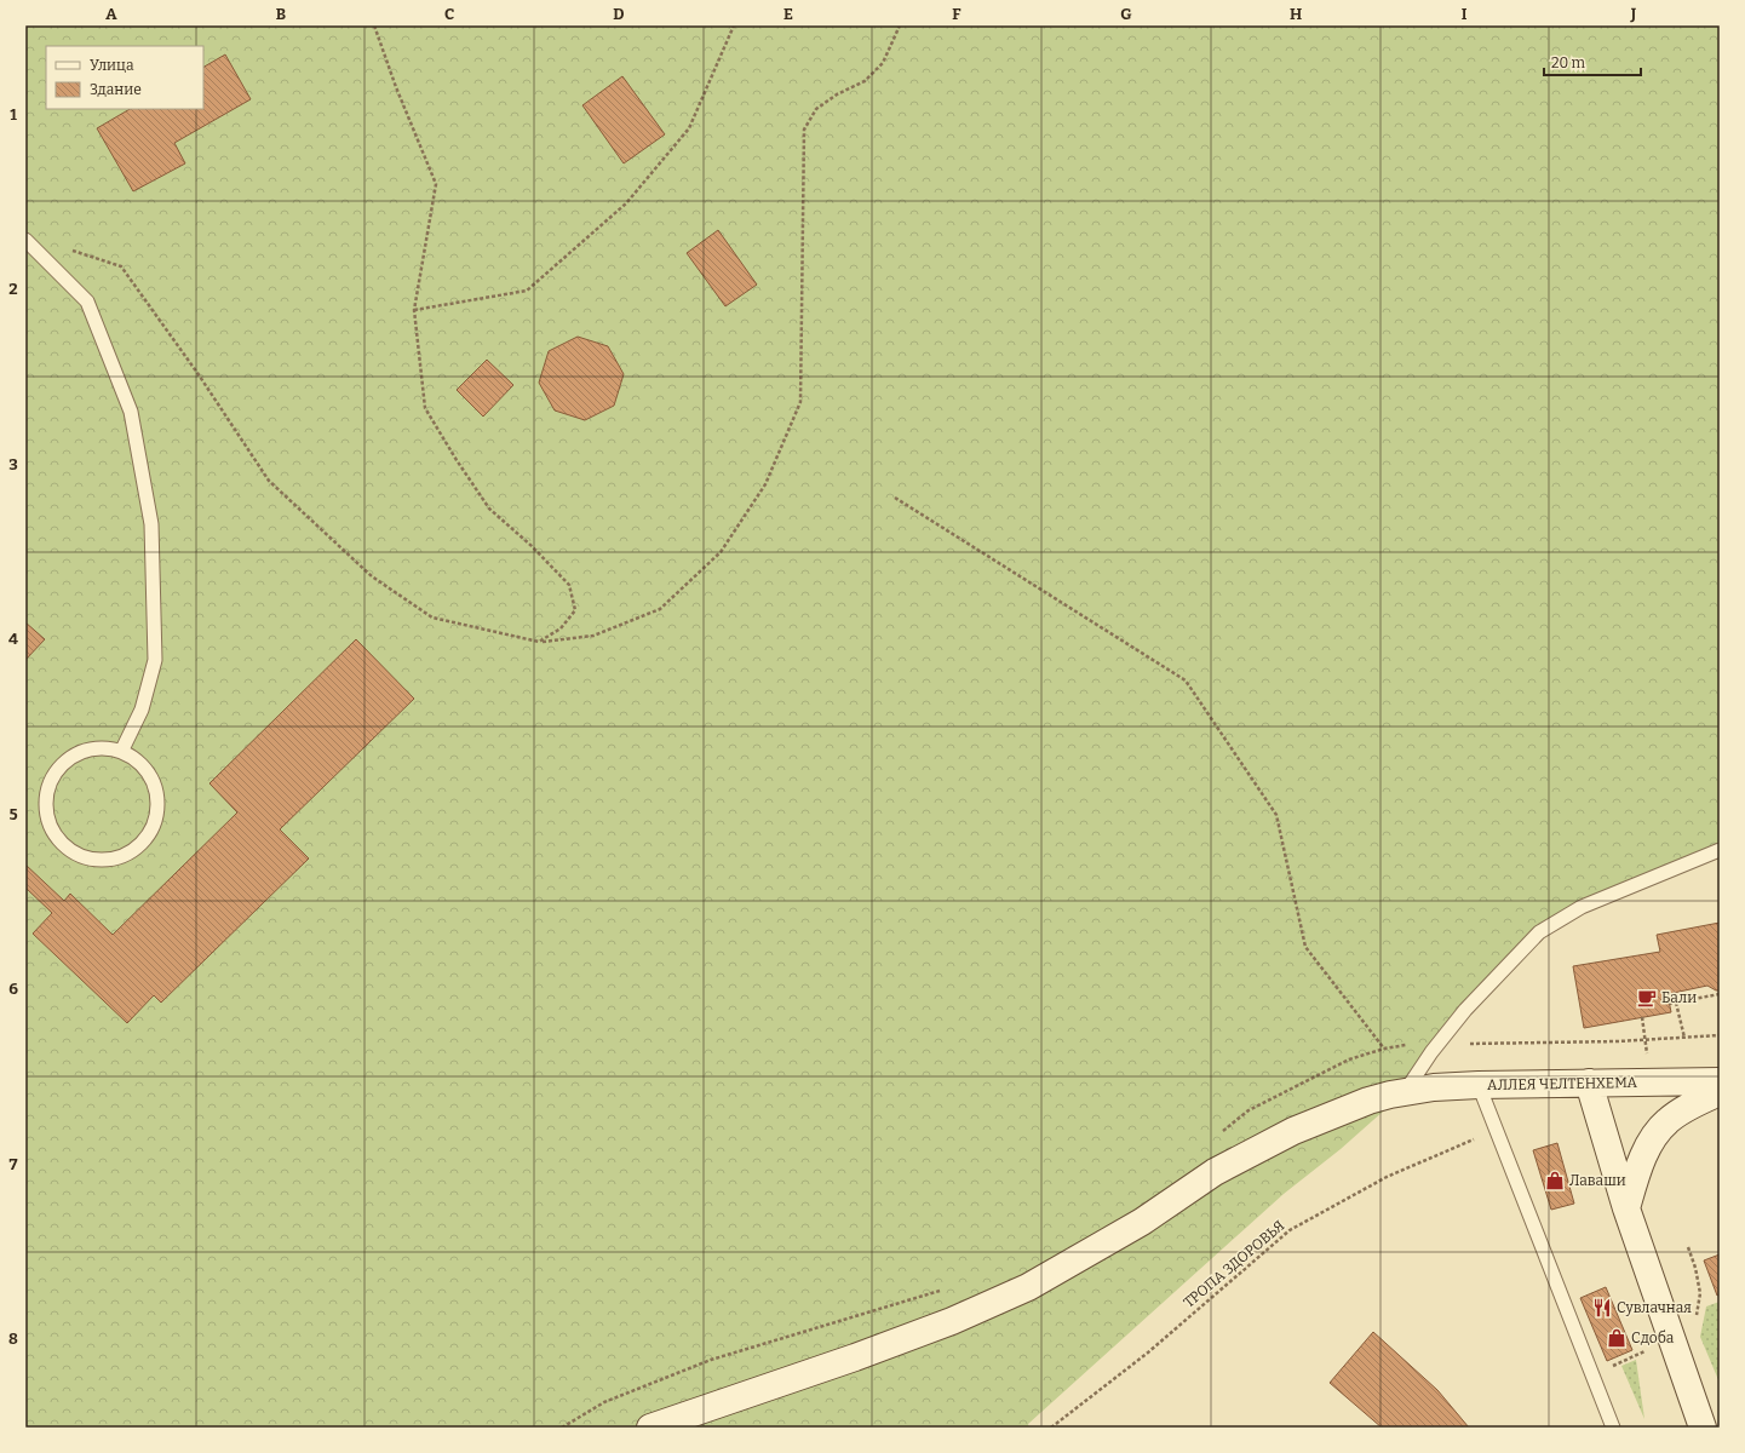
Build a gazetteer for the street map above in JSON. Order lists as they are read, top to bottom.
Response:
{
  "streets": {
    "main road": ["АЛЛЕЯ ЧЕЛТЕНХЕМА"],
    "path": ["ТРОПА ЗДОРОВЬЯ"]
  },
  "places": {
    "cafe": ["Бали"],
    "shop": ["Лаваши", "Сдоба"],
    "restaurant": ["Сувлачная"]
  },
  "legend": ["Улица", "Здание"],
  "scale_bar": "20 m",
  "grid": {
    "columns": [
      "A",
      "B",
      "C",
      "D",
      "E",
      "F",
      "G",
      "H",
      "I",
      "J"
    ],
    "rows": [
      "1",
      "2",
      "3",
      "4",
      "5",
      "6",
      "7",
      "8"
    ]
  }
}
